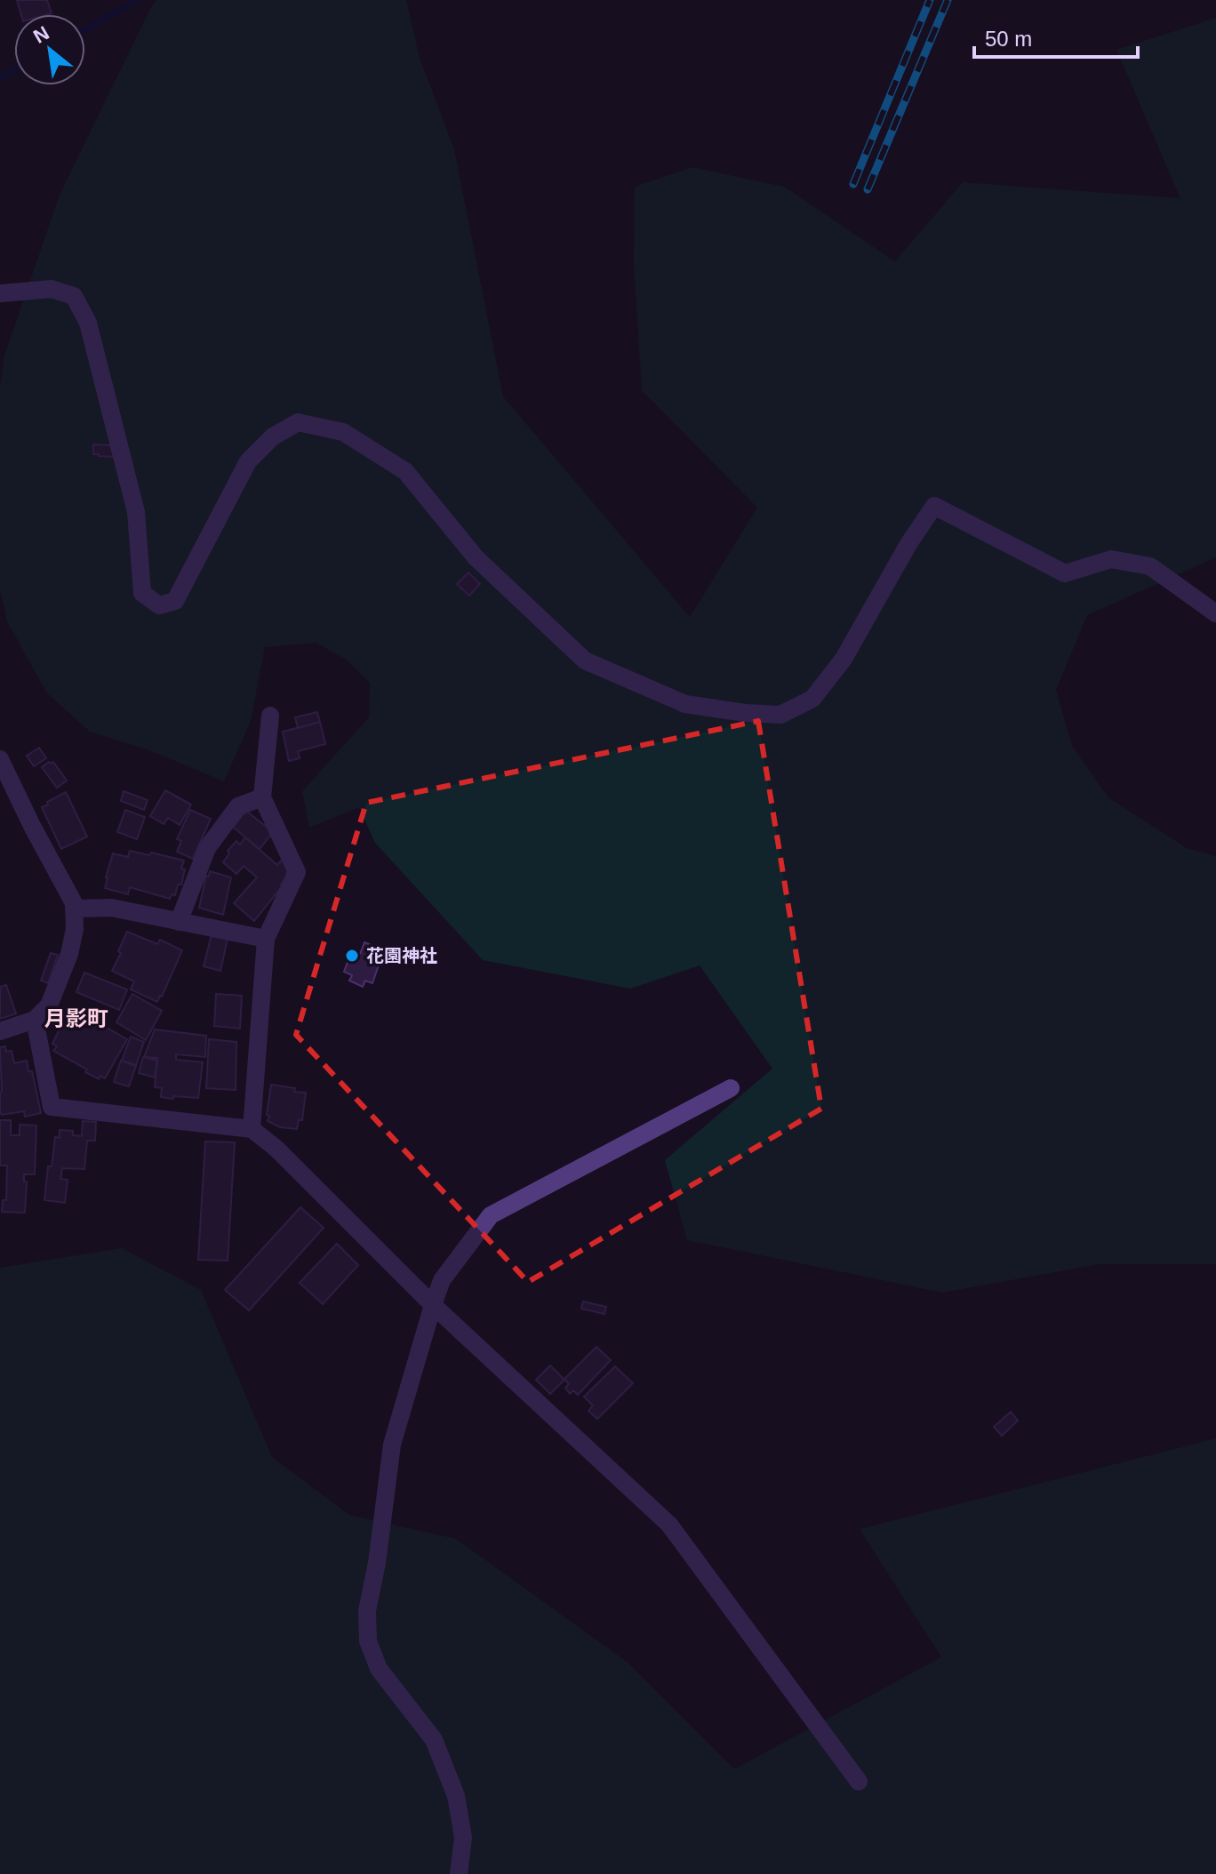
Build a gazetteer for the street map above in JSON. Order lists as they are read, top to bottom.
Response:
{
  "districts": ["月影町"],
  "places": ["花園神社"],
  "scale_bar": "50 m",
  "north": "top left"
}
